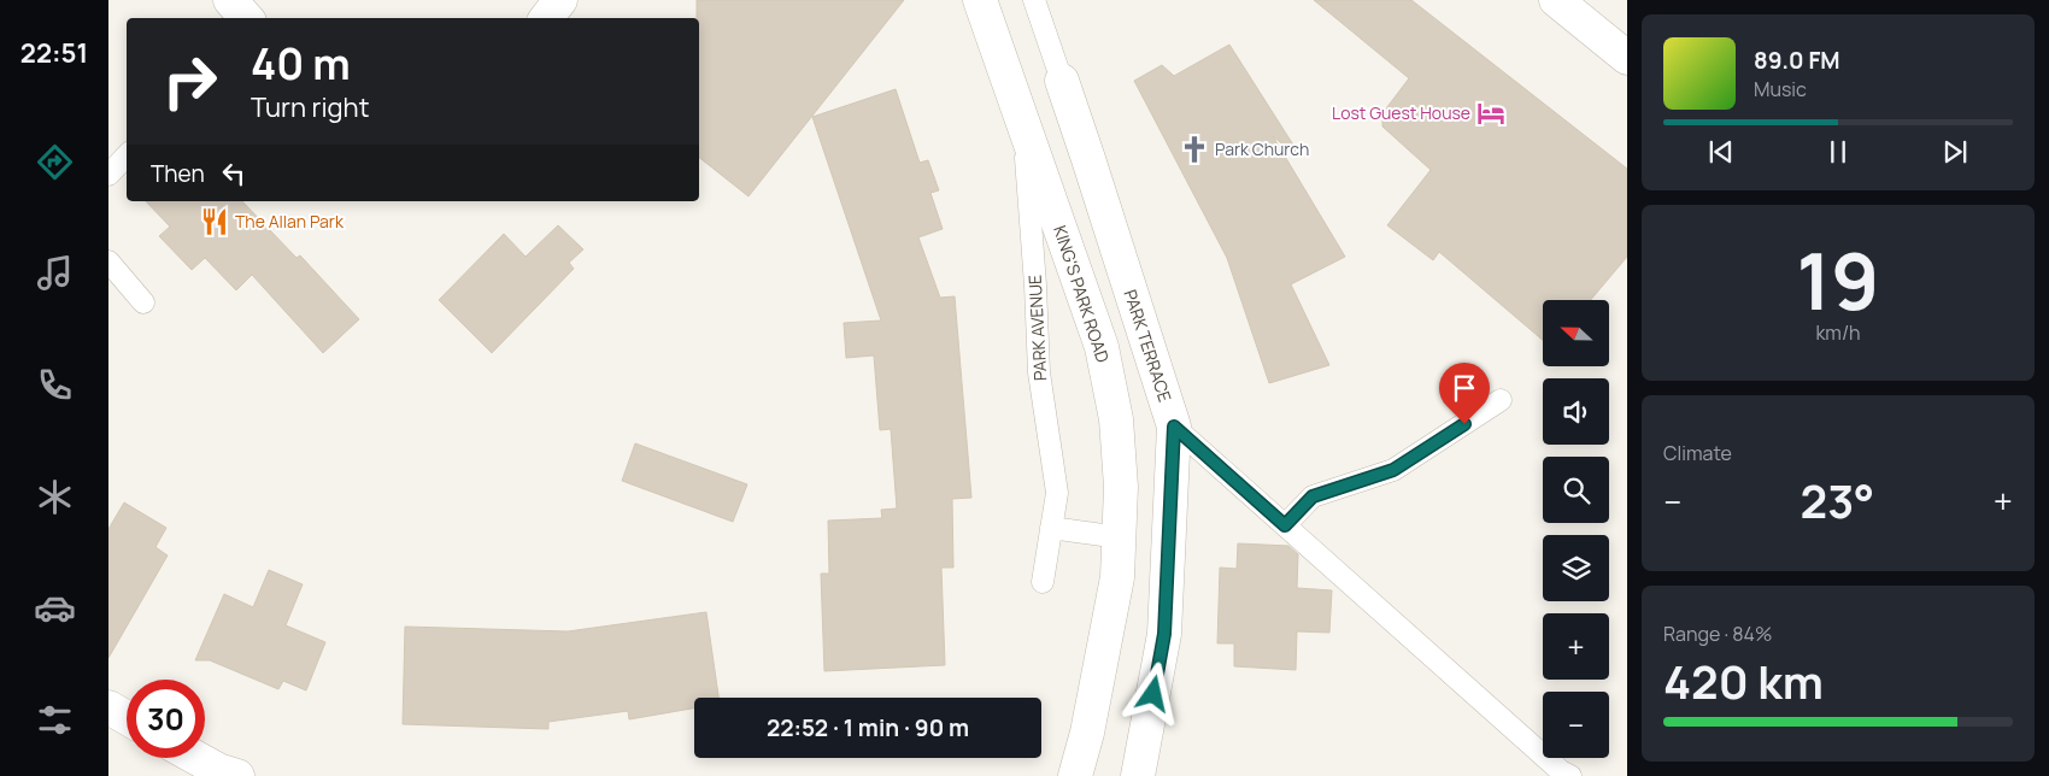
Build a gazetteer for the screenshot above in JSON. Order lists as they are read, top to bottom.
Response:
{
  "streets": {
    "street": ["KING'S PARK ROAD", "PARK TERRACE"],
    "lane": ["PARK AVENUE"]
  },
  "crossings": [
    ["KING'S PARK ROAD", "PARK AVENUE"]
  ],
  "places": {
    "hotel": ["Lost Guest House"],
    "church": ["Park Church"],
    "restaurant": ["The Allan Park"]
  },
  "north": "left",
  "page": {
    "tabs": "22:51",
    "turn": ["40 m", "Turn right"],
    "song": ["89.0 FM", "Music"],
    "then": "Then",
    "tile": [
      ["19", "km/h"],
      "Climate",
      ["Range · 84%", "420 km"]
    ],
    "map_buttons": ["+", "−"],
    "heat": ["−", "23°", "+"],
    "limit": "30",
    "trip": "22:52 · 1 min · 90 m"
  }
}
